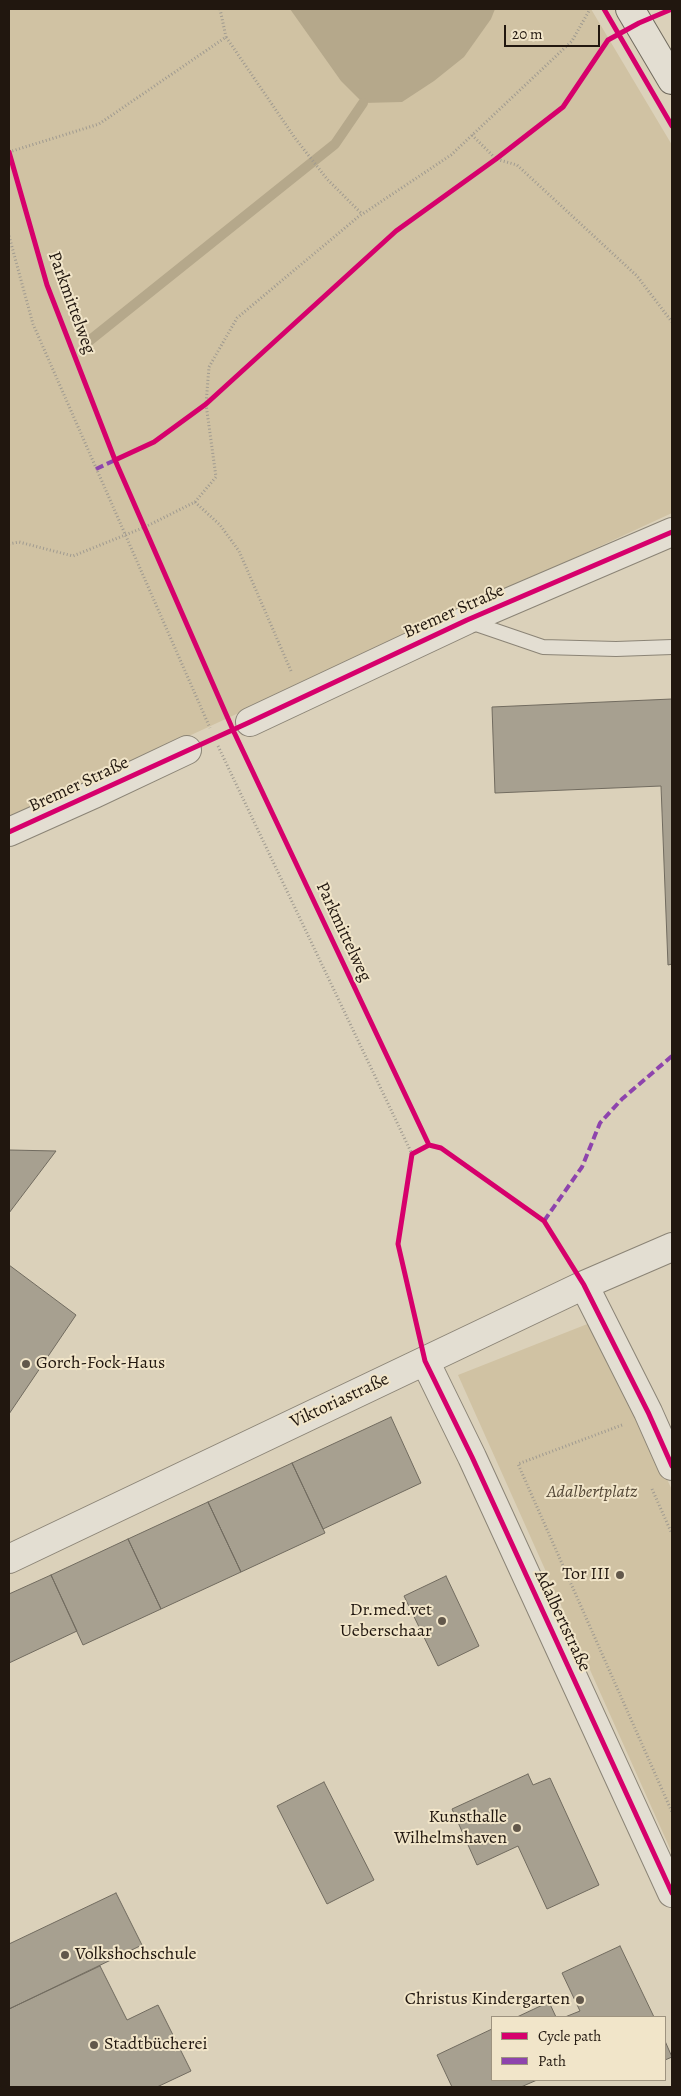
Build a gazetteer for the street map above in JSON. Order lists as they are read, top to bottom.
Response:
{
  "streets": {
    "street": ["Bremer Straße", "Viktoriastraße", "Adalbertstraße"],
    "cycle path": ["Parkmittelweg"]
  },
  "crossings": [
    ["Viktoriastraße", "Adalbertstraße"]
  ],
  "parks": ["Adalbertplatz"],
  "places": [
    "Gorch-Fock-Haus",
    "Tor III",
    "Dr.med.vet Ueberschaar",
    "Kunsthalle Wilhelmshaven",
    "Volkshochschule",
    "Christus Kindergarten",
    "Stadtbücherei"
  ],
  "legend": ["Cycle path", "Path"],
  "scale_bar": "20 m"
}
